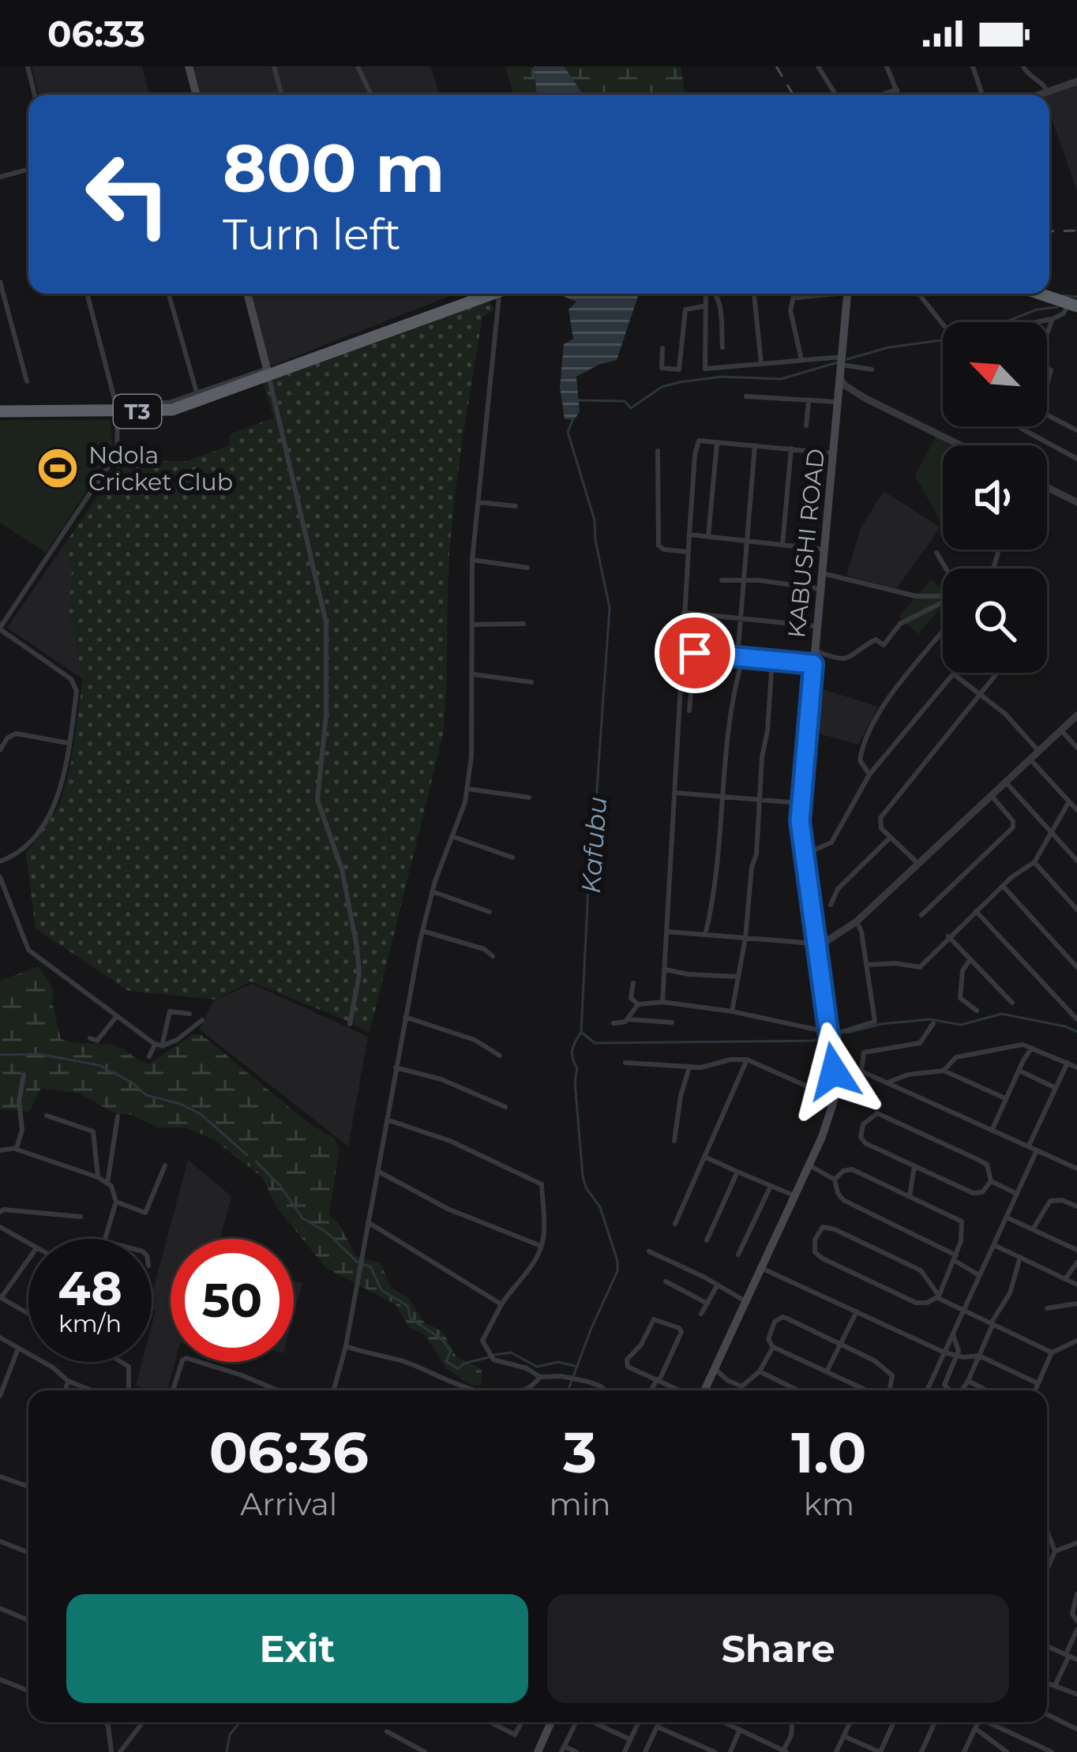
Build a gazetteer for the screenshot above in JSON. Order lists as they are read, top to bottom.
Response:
{
  "streets": {
    "highway": ["T3"],
    "main road": ["KABUSHI ROAD"]
  },
  "water": ["Kafubu"],
  "places": {
    "sports": ["Ndola Cricket Club"]
  },
  "north": "top left",
  "page": {
    "status": "06:33",
    "turn": ["800 m", "Turn left"],
    "speed": "48 km/h",
    "limit": "50",
    "eta": [
      "06:36",
      "Arrival",
      "3",
      "min",
      "1.0",
      "km"
    ],
    "buttons": ["Exit", "Share"]
  }
}
